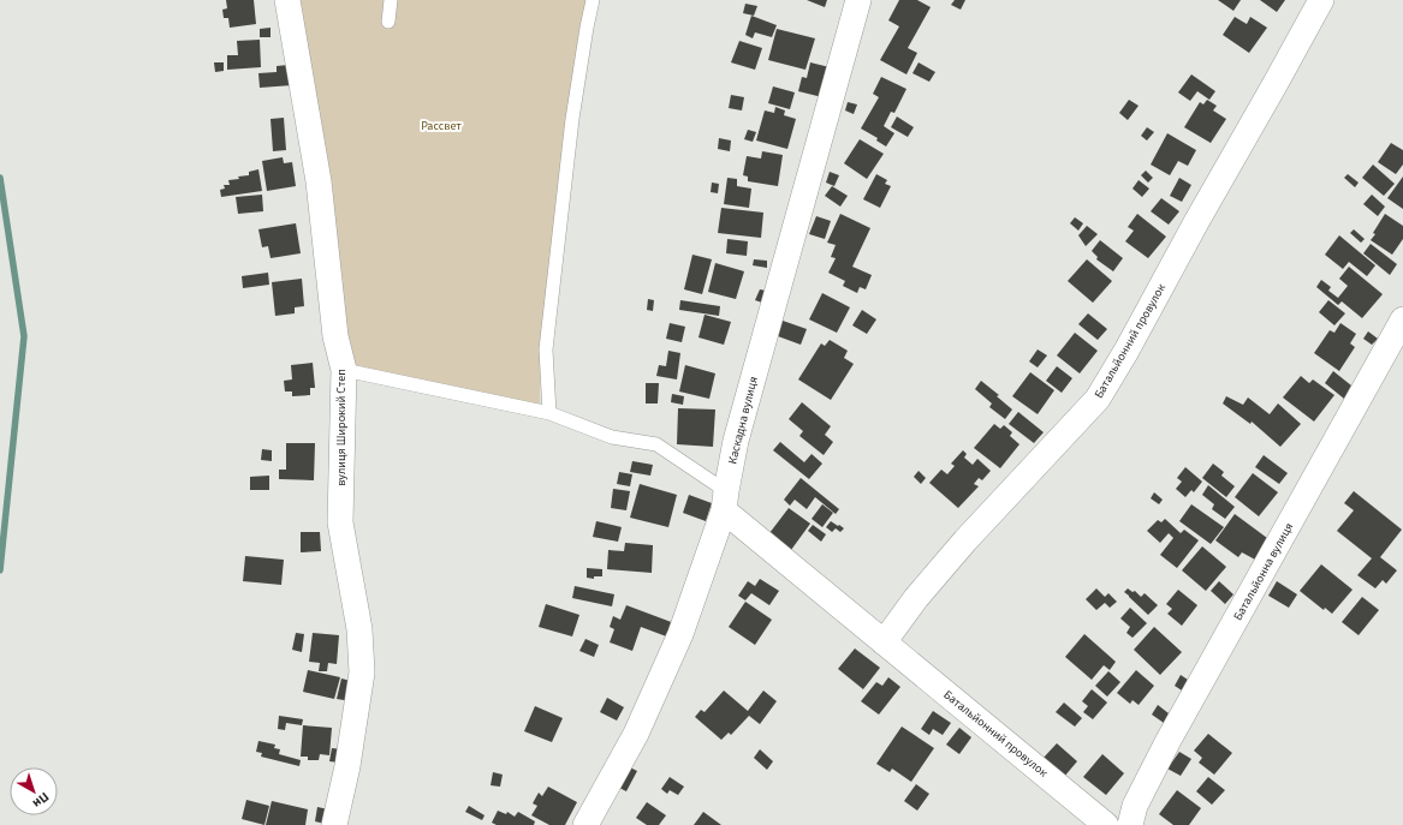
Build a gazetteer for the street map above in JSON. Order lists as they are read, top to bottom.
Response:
{
  "streets": {
    "street": [
      "Батальйонний провулок",
      "Каскадна вулиця",
      "вулиця Широкий Степ",
      "Батальйонна вулиця"
    ]
  },
  "crossings": [
    ["Батальйонний провулок", "Каскадна вулиця"]
  ],
  "parks": ["Рассвет"],
  "north": "bottom right"
}
